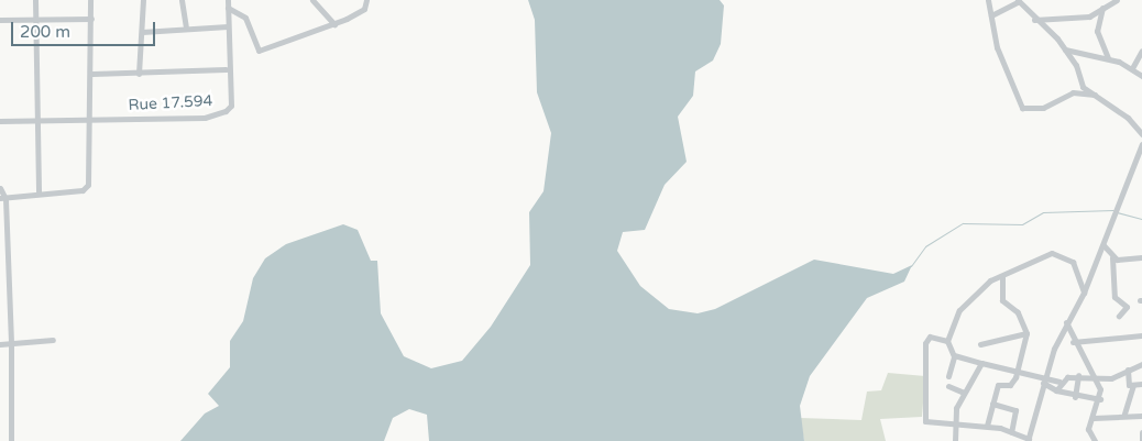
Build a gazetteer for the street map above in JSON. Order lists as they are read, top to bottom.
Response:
{
  "streets": {
    "street": ["Rue 17.594"]
  },
  "scale_bar": "200 m"
}
